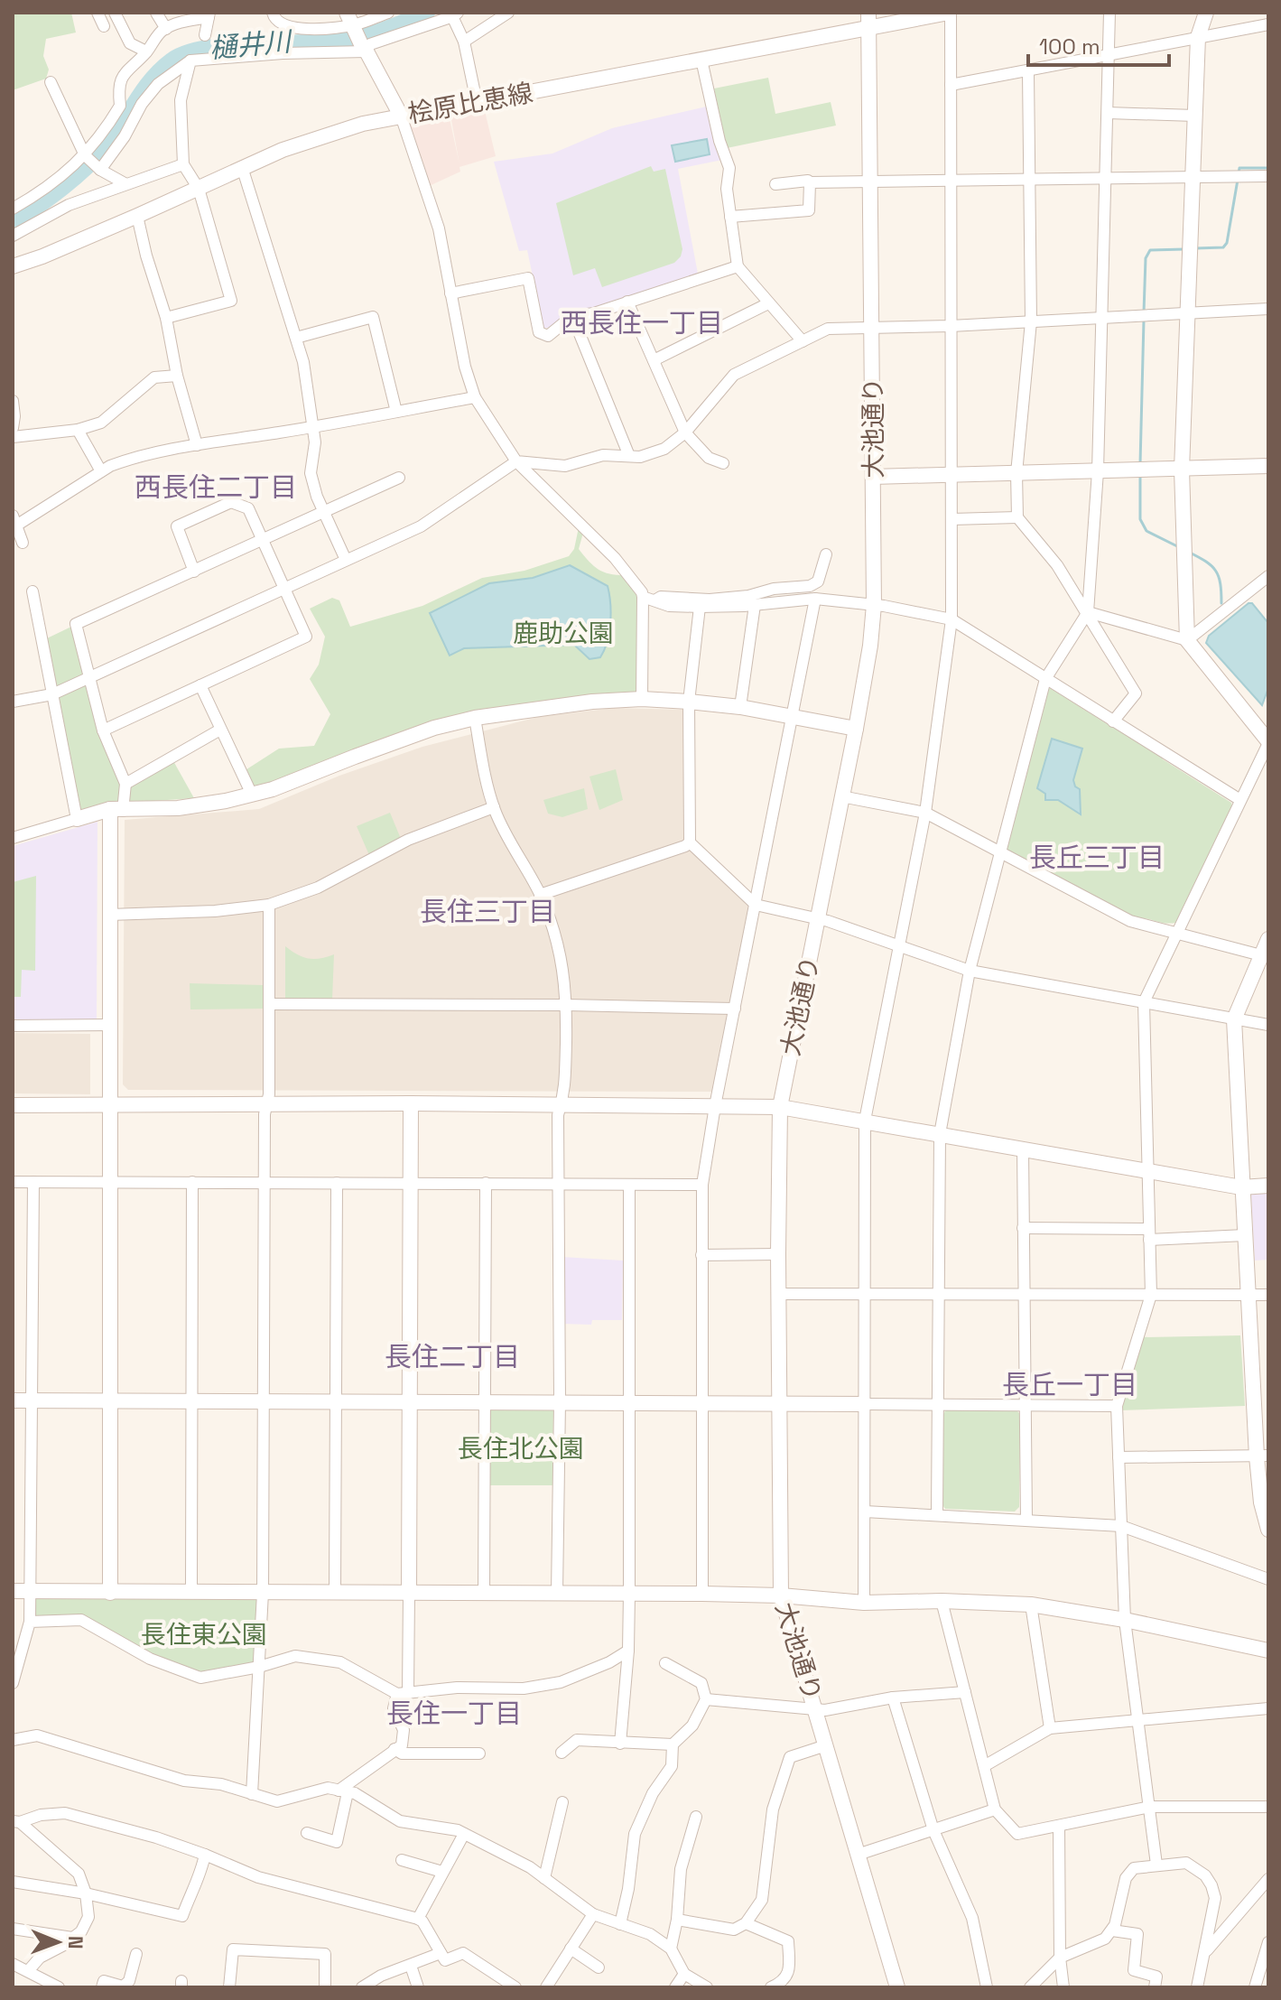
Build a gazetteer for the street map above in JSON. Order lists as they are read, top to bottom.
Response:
{
  "streets": {
    "street": ["桧原比恵線", "大池通り"]
  },
  "crossings": [
    ["桧原比恵線", "大池通り"]
  ],
  "districts": [
    "西長住一丁目",
    "西長住二丁目",
    "長丘三丁目",
    "長住三丁目",
    "長住二丁目",
    "長丘一丁目",
    "長住一丁目"
  ],
  "water": ["樋井川"],
  "parks": ["鹿助公園", "長住北公園", "長住東公園"],
  "scale_bar": "100 m",
  "north": "right"
}
